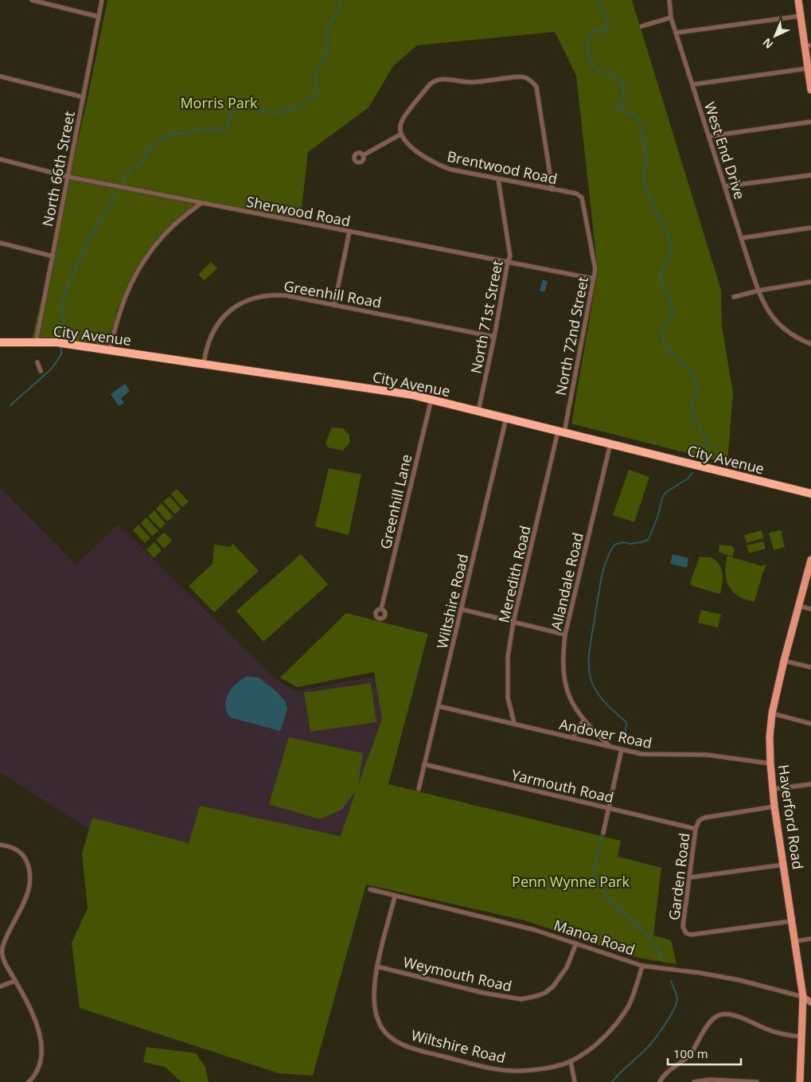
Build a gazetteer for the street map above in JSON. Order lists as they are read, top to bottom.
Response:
{
  "streets": {
    "highway": ["City Avenue"],
    "main road": ["Haverford Road", "Manoa Road"],
    "street": [
      "West End Drive",
      "Brentwood Road",
      "North 66th Street",
      "Sherwood Road",
      "Greenhill Road",
      "North 71st Street",
      "North 72nd Street",
      "Greenhill Lane",
      "Meredith Road",
      "Allandale Road",
      "Wiltshire Road",
      "Andover Road",
      "Yarmouth Road",
      "Garden Road",
      "Weymouth Road"
    ]
  },
  "crossings": [
    ["Brentwood Road", "North 71st Street"],
    ["Brentwood Road", "North 72nd Street"],
    ["North 66th Street", "Sherwood Road"],
    ["North 66th Street", "City Avenue"],
    ["Sherwood Road", "North 71st Street"],
    ["Sherwood Road", "North 72nd Street"],
    ["Greenhill Road", "North 71st Street"],
    ["Greenhill Road", "City Avenue"],
    ["North 71st Street", "City Avenue"],
    ["City Avenue", "North 72nd Street"],
    ["City Avenue", "Greenhill Lane"],
    ["City Avenue", "Meredith Road"],
    ["City Avenue", "Allandale Road"],
    ["City Avenue", "Wiltshire Road"],
    ["North 72nd Street", "Meredith Road"],
    ["Meredith Road", "Andover Road"],
    ["Allandale Road", "Andover Road"],
    ["Wiltshire Road", "Andover Road"],
    ["Wiltshire Road", "Yarmouth Road"],
    ["Wiltshire Road", "Manoa Road"],
    ["Wiltshire Road", "Weymouth Road"],
    ["Andover Road", "Haverford Road"],
    ["Yarmouth Road", "Garden Road"],
    ["Haverford Road", "Garden Road"],
    ["Haverford Road", "Manoa Road"],
    ["Manoa Road", "Weymouth Road"]
  ],
  "parks": ["Morris Park", "Penn Wynne Park"],
  "scale_bar": "100 m",
  "north": "bottom left"
}
